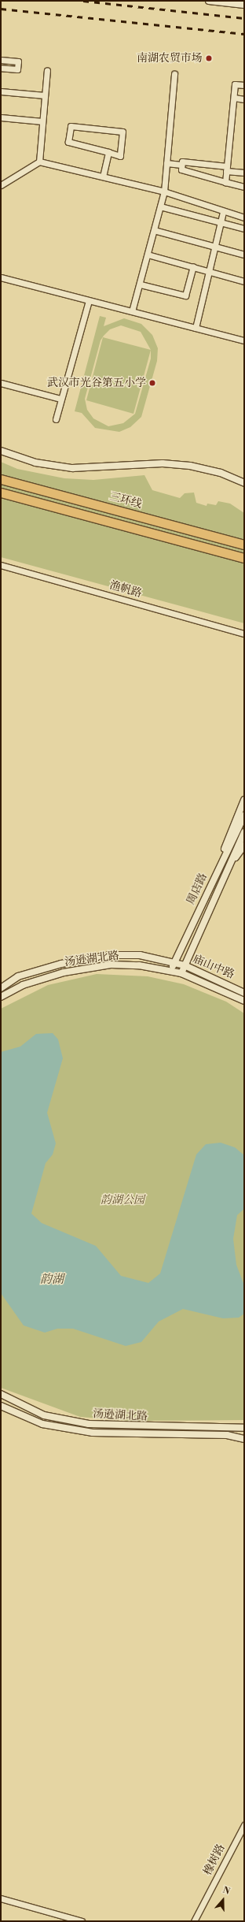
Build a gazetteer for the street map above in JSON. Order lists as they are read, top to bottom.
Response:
{
  "streets": {
    "highway": ["三环线"],
    "street": [
      "渔帆路",
      "周店路",
      "汤逊湖北路",
      "庙山中路",
      "橡树路"
    ]
  },
  "crossings": [
    ["周店路", "汤逊湖北路"],
    ["周店路", "庙山中路"],
    ["汤逊湖北路", "庙山中路"]
  ],
  "water": ["韵湖"],
  "parks": ["韵湖公园"],
  "places": ["南湖农贸市场", "武汉市光谷第五小学"],
  "north": "top"
}
